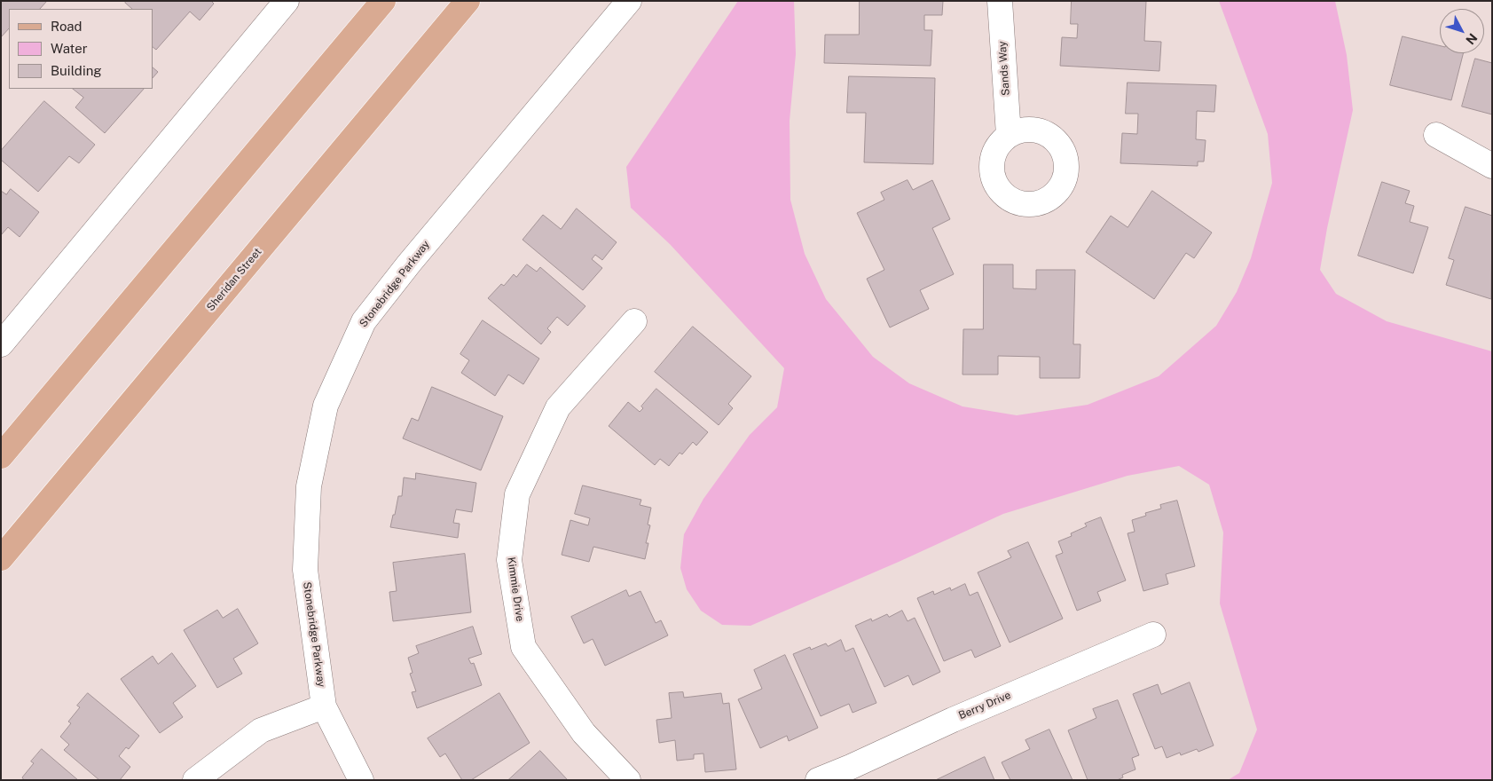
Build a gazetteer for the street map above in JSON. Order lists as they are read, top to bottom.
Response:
{
  "streets": {
    "main road": ["Sheridan Street"],
    "street": [
      "Sands Way",
      "Stonebridge Parkway",
      "Kimmie Drive",
      "Berry Drive"
    ]
  },
  "legend": ["Road", "Water", "Building"],
  "north": "bottom right"
}
